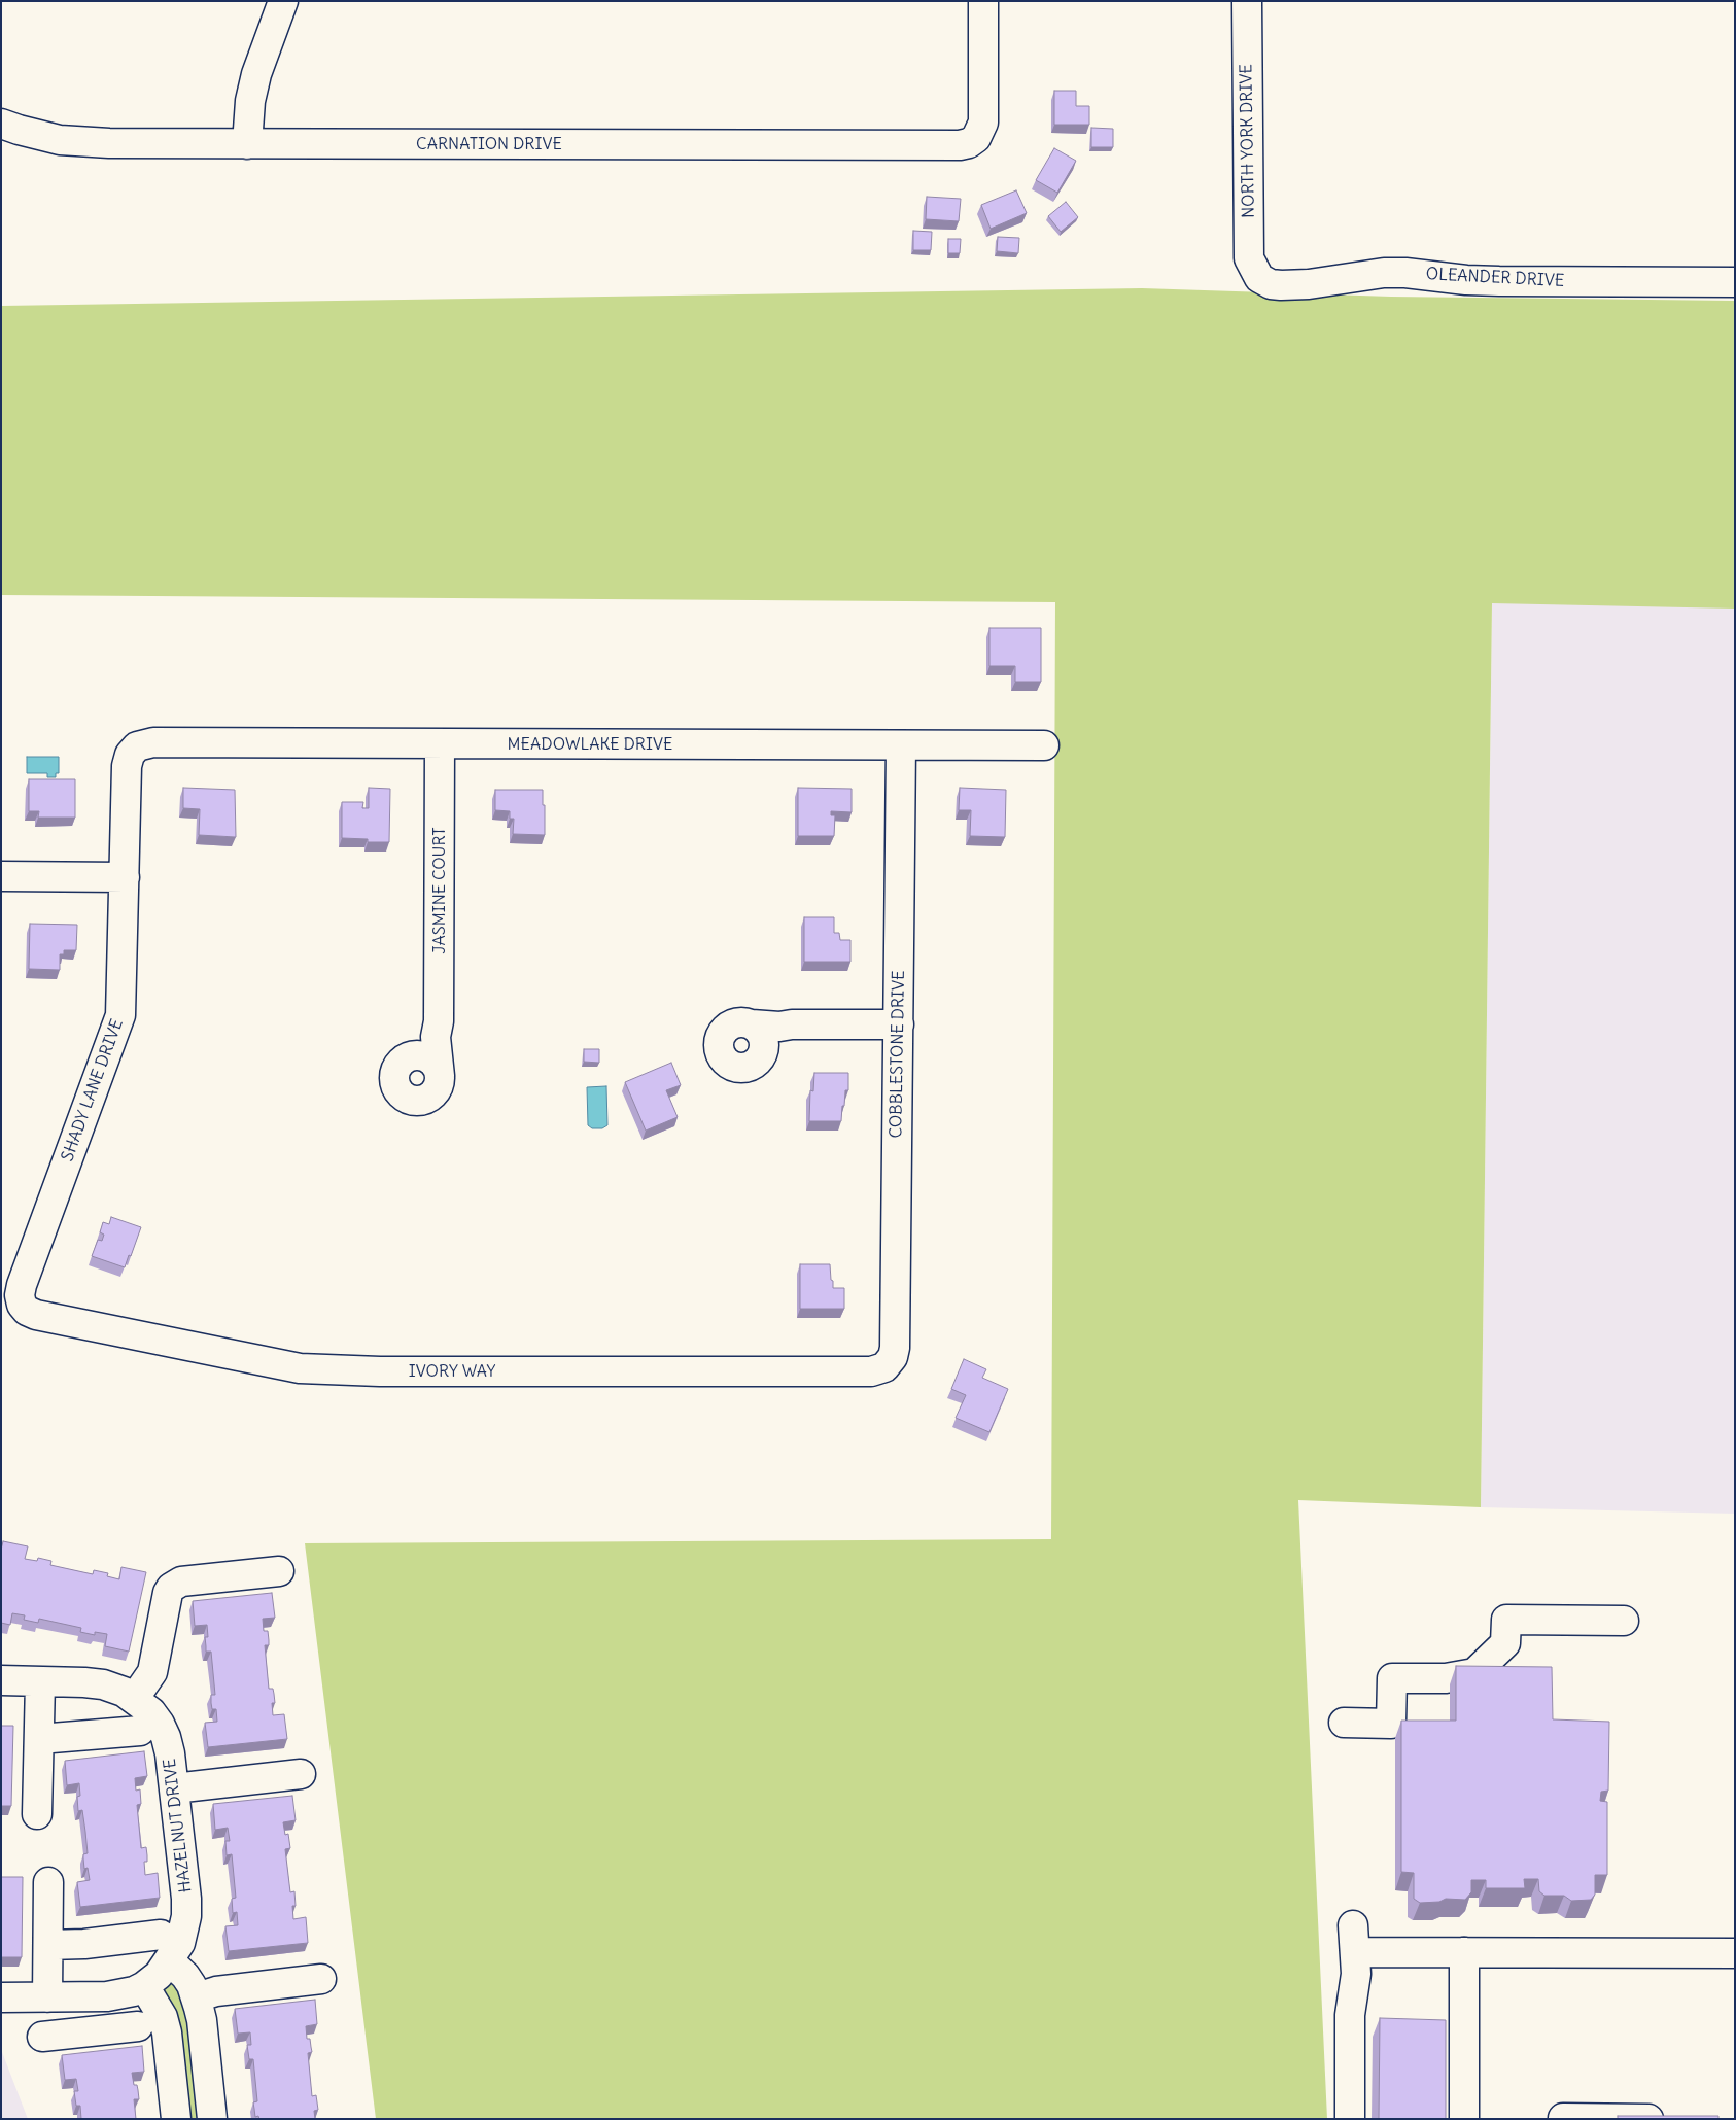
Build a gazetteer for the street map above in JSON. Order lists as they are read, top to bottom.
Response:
{
  "streets": {
    "street": [
      "NORTH YORK DRIVE",
      "CARNATION DRIVE",
      "OLEANDER DRIVE",
      "MEADOWLAKE DRIVE",
      "JASMINE COURT",
      "COBBLESTONE DRIVE",
      "SHADY LANE DRIVE",
      "IVORY WAY",
      "HAZELNUT DRIVE"
    ]
  },
  "crossings": [
    ["NORTH YORK DRIVE", "OLEANDER DRIVE"],
    ["MEADOWLAKE DRIVE", "JASMINE COURT"],
    ["MEADOWLAKE DRIVE", "COBBLESTONE DRIVE"],
    ["MEADOWLAKE DRIVE", "SHADY LANE DRIVE"],
    ["COBBLESTONE DRIVE", "IVORY WAY"],
    ["SHADY LANE DRIVE", "IVORY WAY"]
  ]
}
